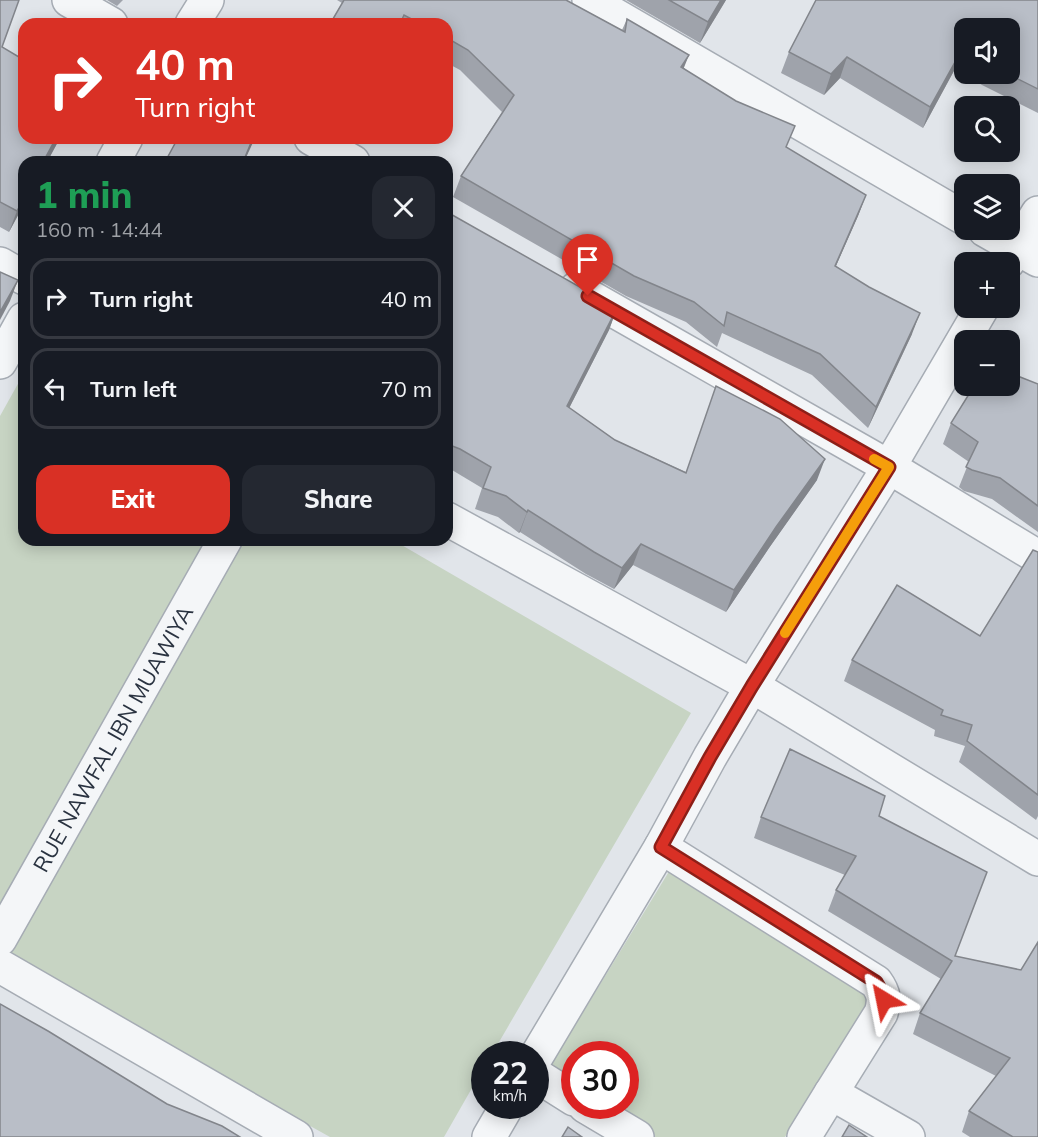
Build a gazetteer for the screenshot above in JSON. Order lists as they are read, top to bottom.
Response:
{
  "streets": {
    "street": ["RUE NAWFAL IBN MUAWIYA"]
  },
  "page": {
    "map_buttons": ["+", "−"],
    "turn": ["40 m", "Turn right"],
    "heading": ["1 min", "160 m · 14:44"],
    "list": [
      {
        "name": "Turn right",
        "value": "40 m"
      },
      {
        "name": "Turn left",
        "value": "70 m"
      }
    ],
    "buttons": ["Exit", "Share"],
    "speed": "22 km/h",
    "limit": "30"
  }
}
